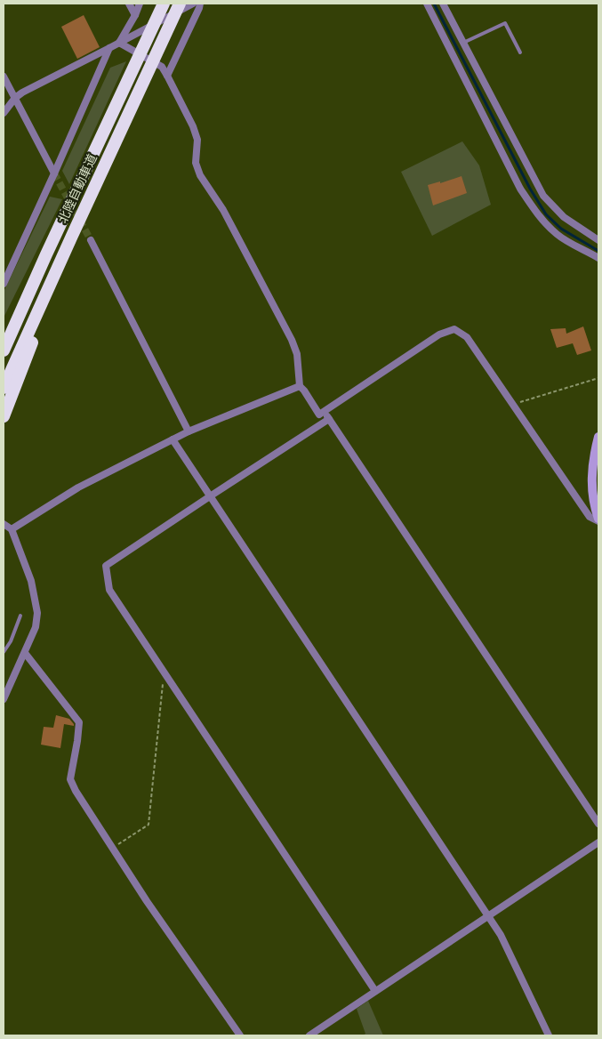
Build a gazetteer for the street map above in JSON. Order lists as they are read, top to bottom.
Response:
{
  "streets": {
    "highway": ["北陸自動車道"]
  }
}
